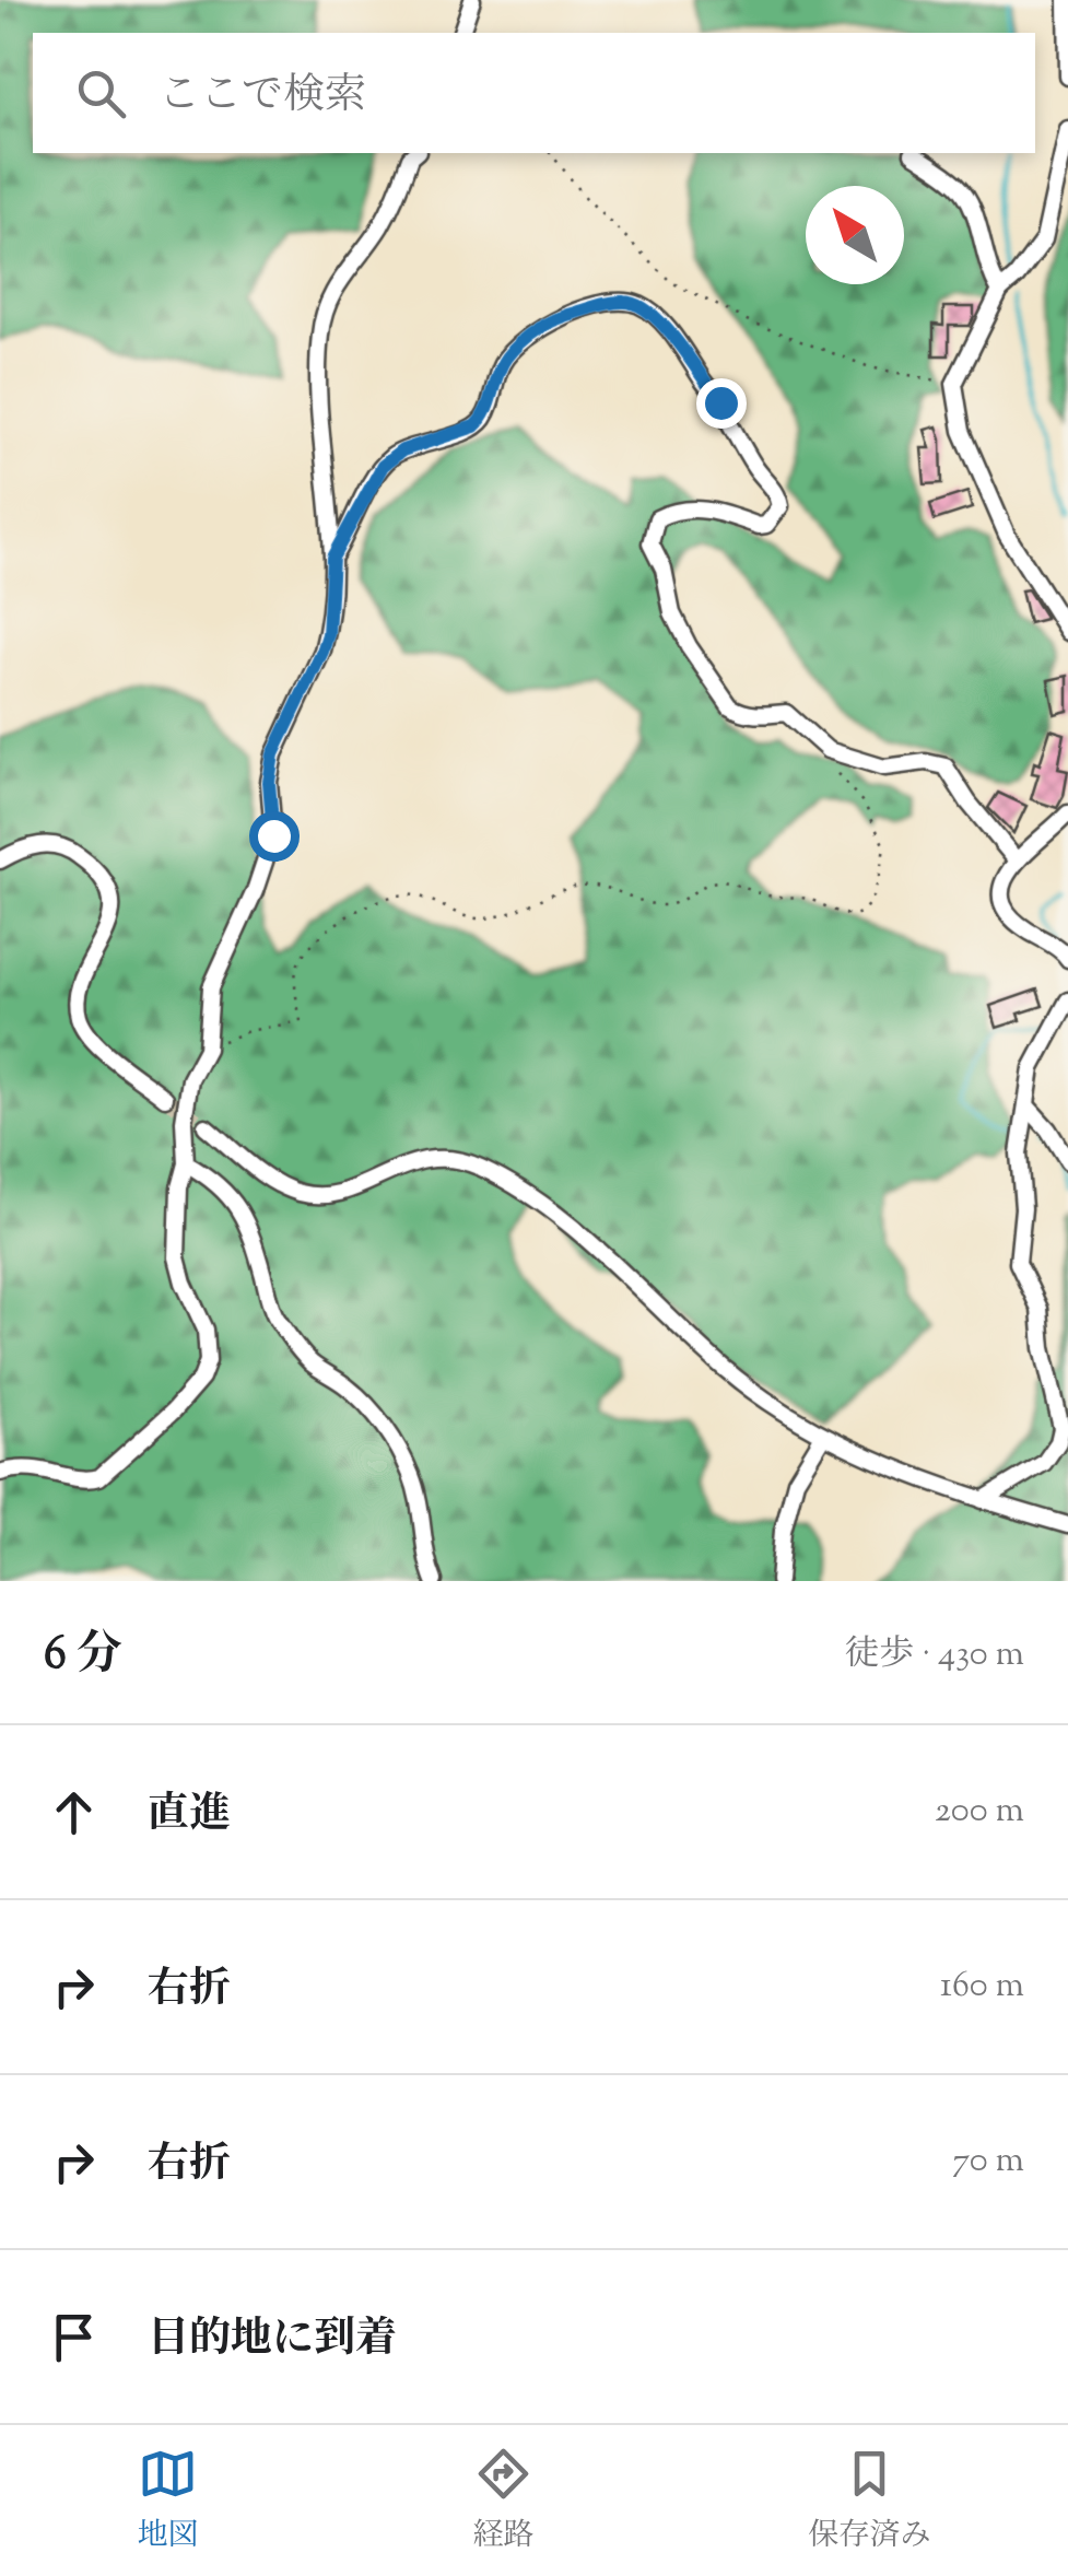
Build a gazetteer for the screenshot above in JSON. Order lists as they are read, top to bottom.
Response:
{
  "north": "top left",
  "page": {
    "search": "ここで検索",
    "heading": ["6 分", "徒歩 · 430 m"],
    "list": [
      ["直進", "200 m"],
      ["右折", "160 m"],
      ["右折", "70 m"],
      "目的地に到着"
    ],
    "nav": ["地図", "経路", "保存済み"]
  }
}
